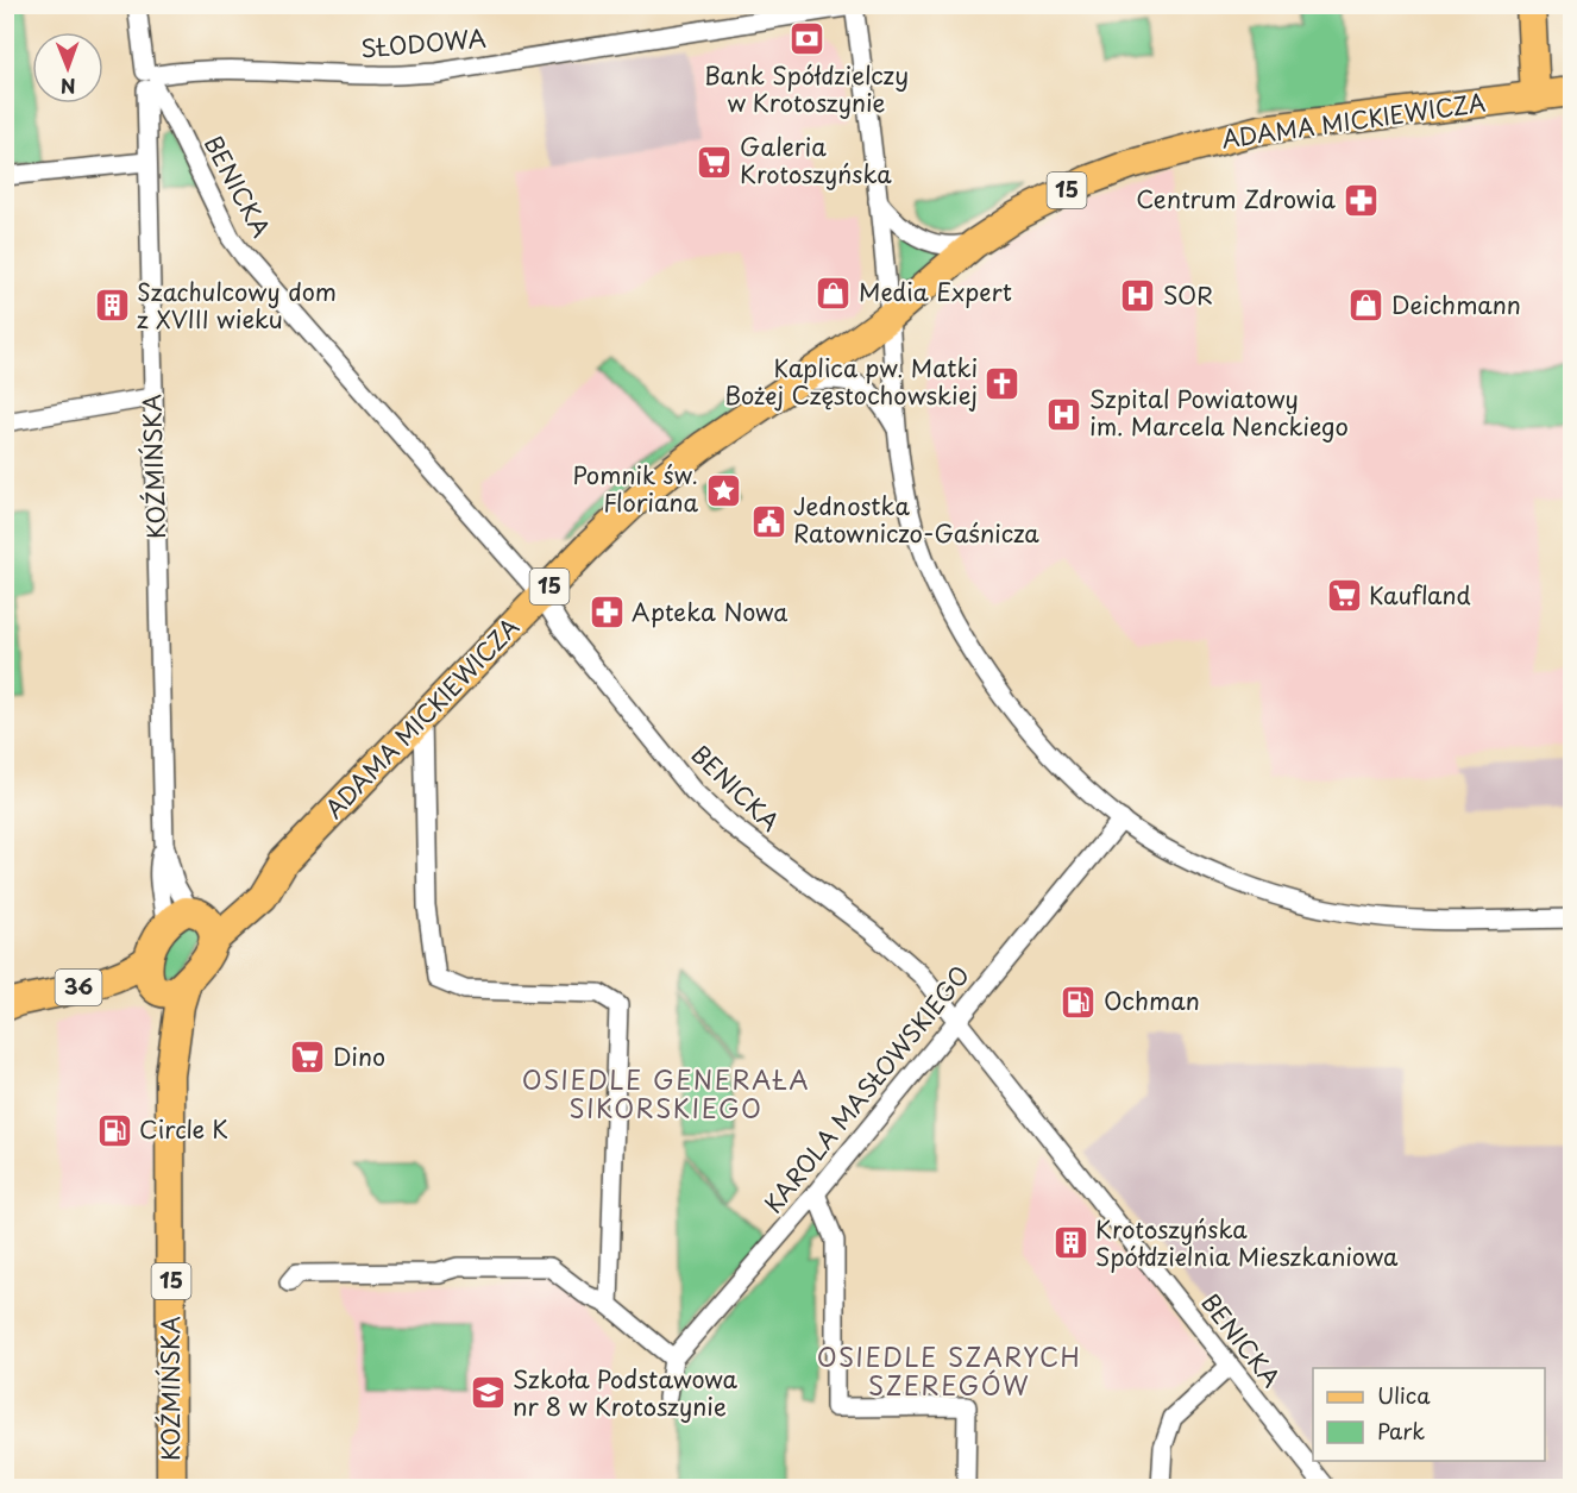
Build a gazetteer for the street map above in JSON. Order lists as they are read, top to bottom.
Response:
{
  "streets": {
    "main road": [
      "ADAMA MICKIEWICZA",
      "15",
      "KOŹMIŃSKA",
      "36"
    ],
    "street": ["SŁODOWA", "BENICKA", "KAROLA MASŁOWSKIEGO"]
  },
  "crossings": [
    ["SŁODOWA", "BENICKA"],
    ["SŁODOWA", "KOŹMIŃSKA"],
    ["ADAMA MICKIEWICZA", "BENICKA"],
    ["ADAMA MICKIEWICZA", "15"],
    ["ADAMA MICKIEWICZA", "KOŹMIŃSKA"],
    ["BENICKA", "KOŹMIŃSKA"],
    ["BENICKA", "KAROLA MASŁOWSKIEGO"],
    ["15", "KOŹMIŃSKA"],
    ["KOŹMIŃSKA", "36"]
  ],
  "districts": ["OSIEDLE GENERAŁA SIKORSKIEGO", "OSIEDLE SZARYCH SZEREGÓW"],
  "places": {
    "bank": ["Bank Spółdzielczy w Krotoszynie"],
    "supermarket": ["Galeria Krotoszyńska", "Kaufland", "Dino"],
    "pharmacy": ["Centrum Zdrowia", "Apteka Nowa"],
    "shop": ["Media Expert", "Deichmann"],
    "hospital": ["SOR", "Szpital Powiatowy im. Marcela Nenckiego"],
    "building": ["Szachulcowy dom z XVIII wieku", "Krotoszyńska Spółdzielnia Mieszkaniowa"],
    "church": ["Kaplica pw. Matki Bożej Częstochowskiej"],
    "place": ["Pomnik św. Floriana"],
    "public building": ["Jednostka Ratowniczo-Gaśnicza"],
    "fuel station": ["Ochman", "Circle K"],
    "school or university": ["Szkoła Podstawowa nr 8 w Krotoszynie"]
  },
  "legend": ["Ulica", "Park"],
  "north": "bottom"
}
